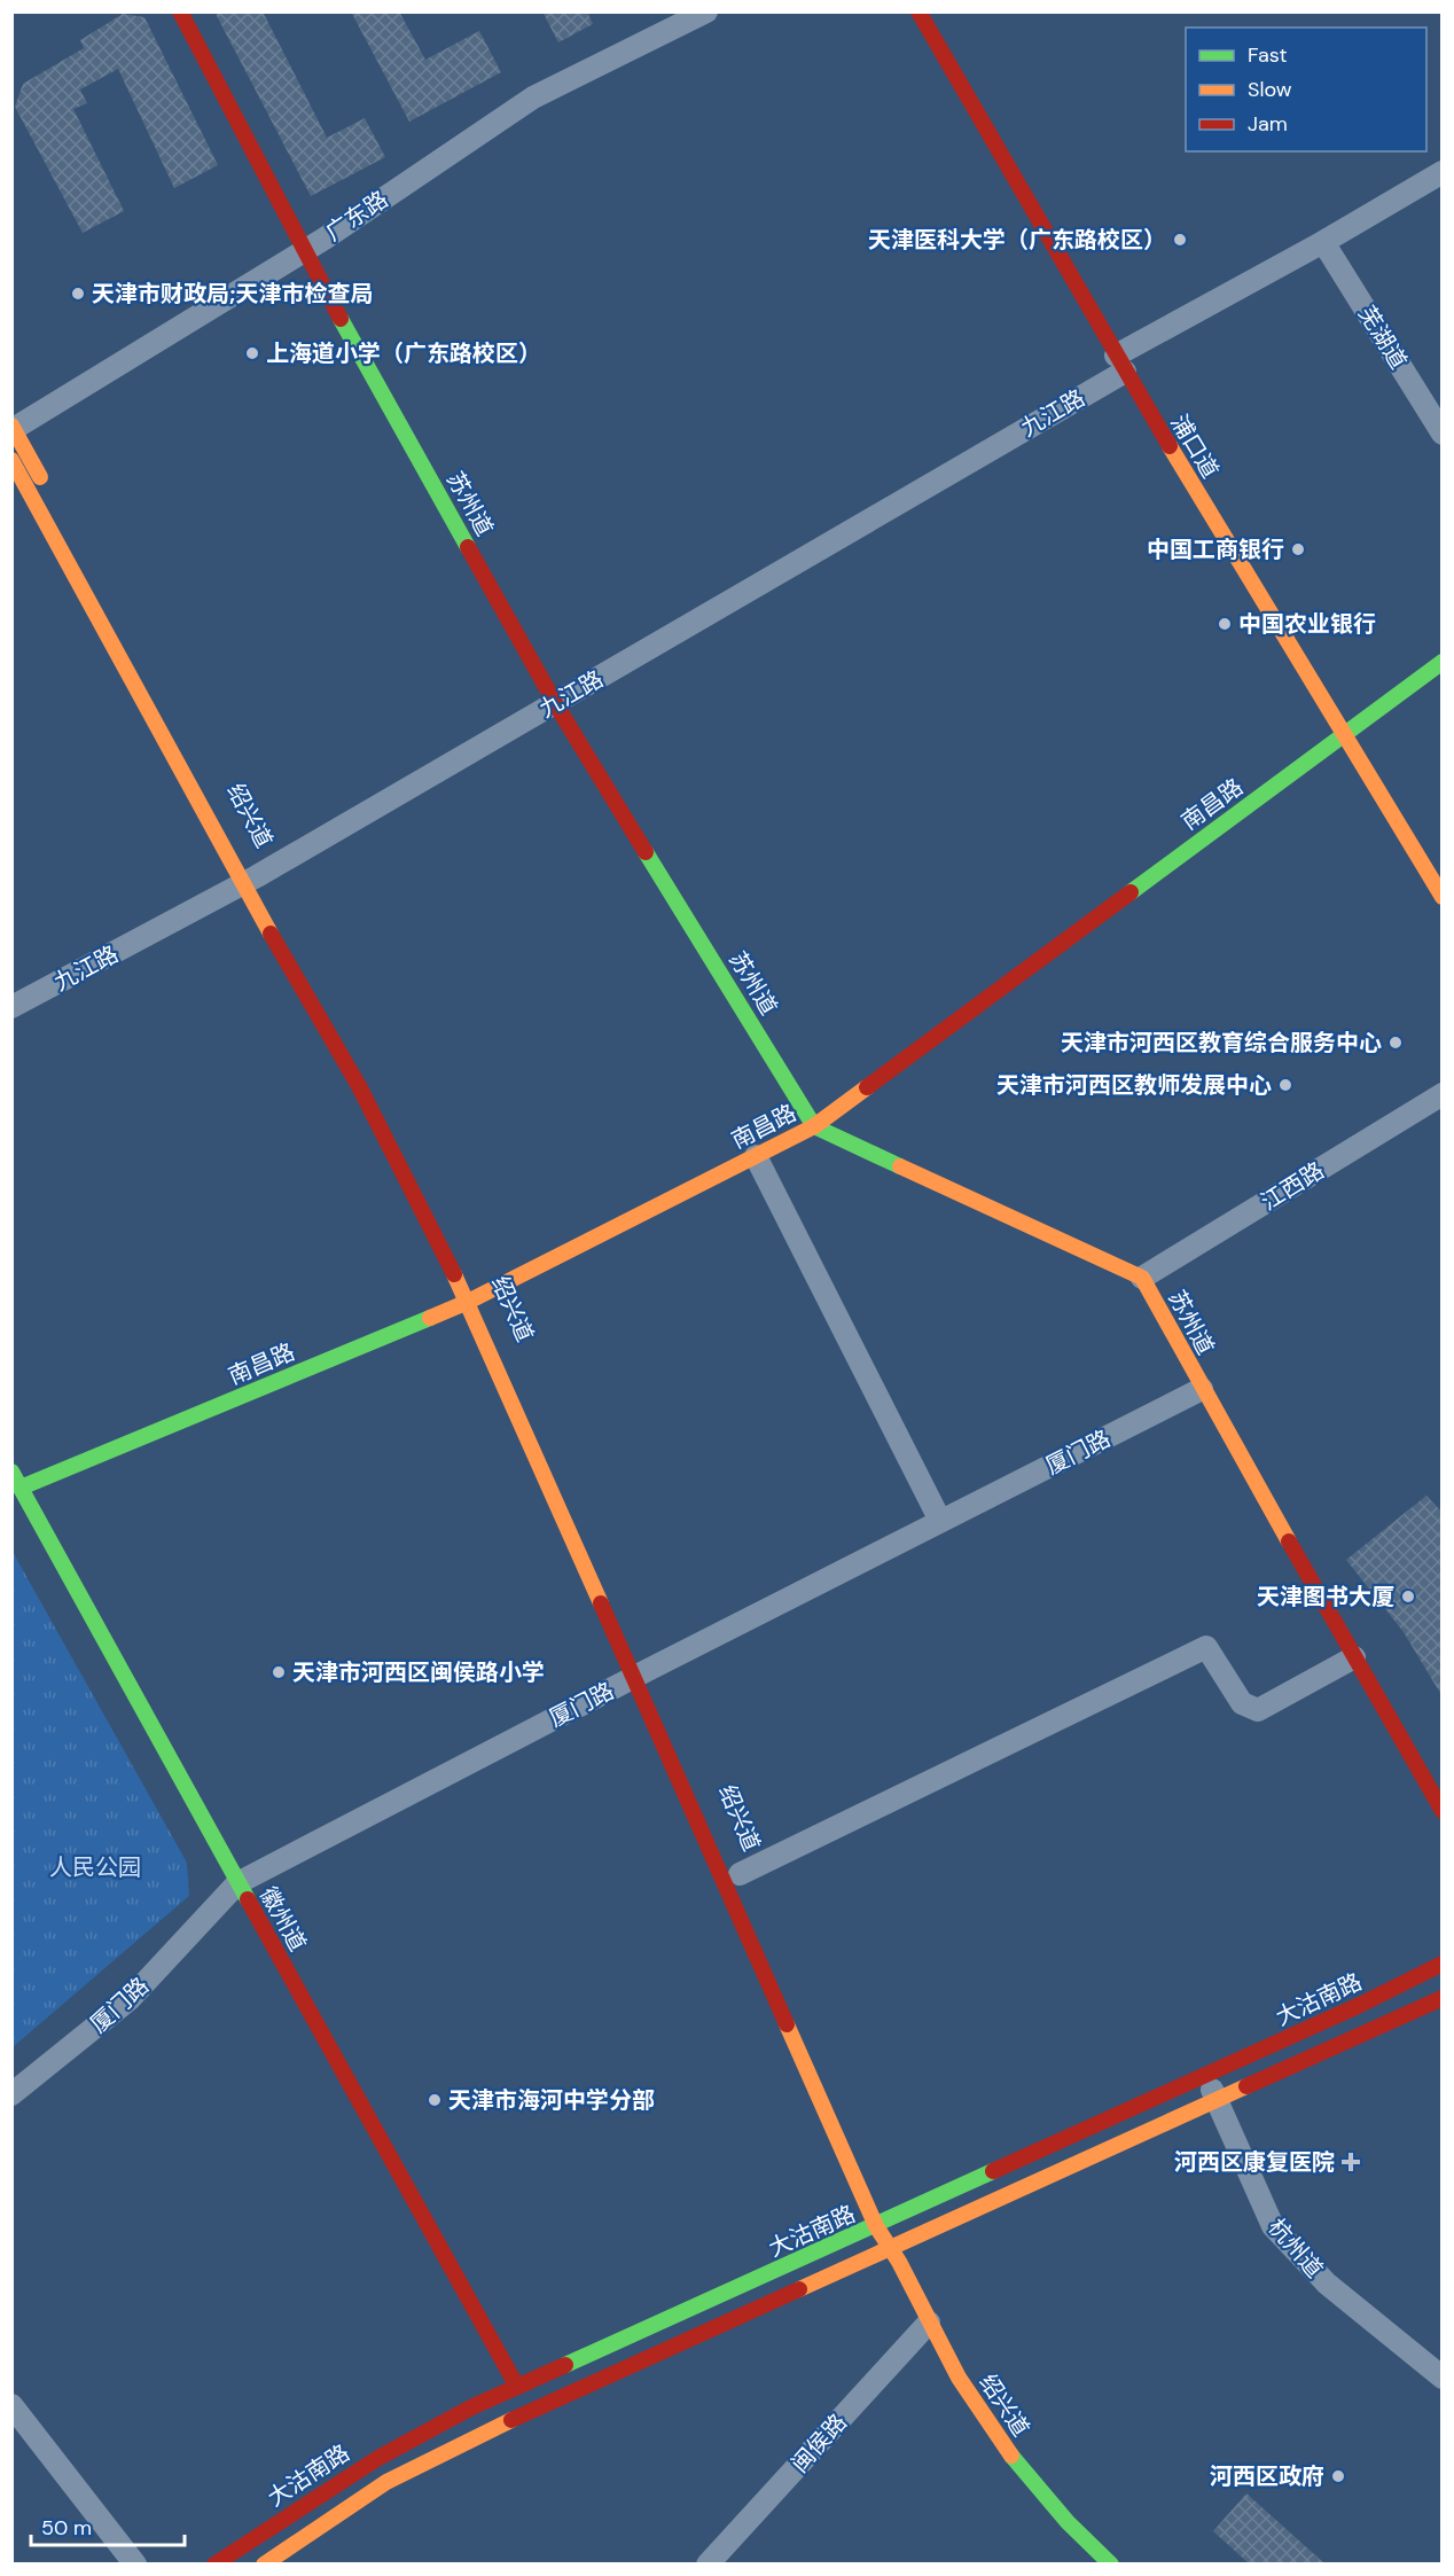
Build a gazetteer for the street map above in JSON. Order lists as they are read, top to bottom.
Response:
{
  "streets": {
    "street": [
      "广东路",
      "芜湖道",
      "九江路",
      "浦口道",
      "苏州道",
      "南昌路",
      "绍兴道",
      "江西路",
      "厦门路",
      "徽州道",
      "大沽南路",
      "杭州道",
      "闽侯路"
    ]
  },
  "crossings": [
    ["广东路", "苏州道"],
    ["芜湖道", "九江路"],
    ["九江路", "浦口道"],
    ["九江路", "苏州道"],
    ["九江路", "绍兴道"],
    ["浦口道", "南昌路"],
    ["苏州道", "南昌路"],
    ["苏州道", "江西路"],
    ["苏州道", "厦门路"],
    ["南昌路", "绍兴道"],
    ["南昌路", "徽州道"],
    ["绍兴道", "厦门路"],
    ["绍兴道", "大沽南路"],
    ["绍兴道", "闽侯路"],
    ["厦门路", "徽州道"],
    ["徽州道", "大沽南路"],
    ["大沽南路", "杭州道"]
  ],
  "parks": ["人民公园"],
  "places": {
    "other": [
      "天津医科大学（广东路校区）",
      "天津市财政局;天津市检查局",
      "上海道小学（广东路校区）",
      "中国工商银行",
      "中国农业银行",
      "天津市河西区教育综合服务中心",
      "天津市河西区教师发展中心",
      "天津图书大厦",
      "天津市河西区闽侯路小学",
      "天津市海河中学分部",
      "河西区政府"
    ],
    "health": ["河西区康复医院"]
  },
  "legend": ["Fast", "Slow", "Jam"],
  "scale_bar": "50 m"
}
